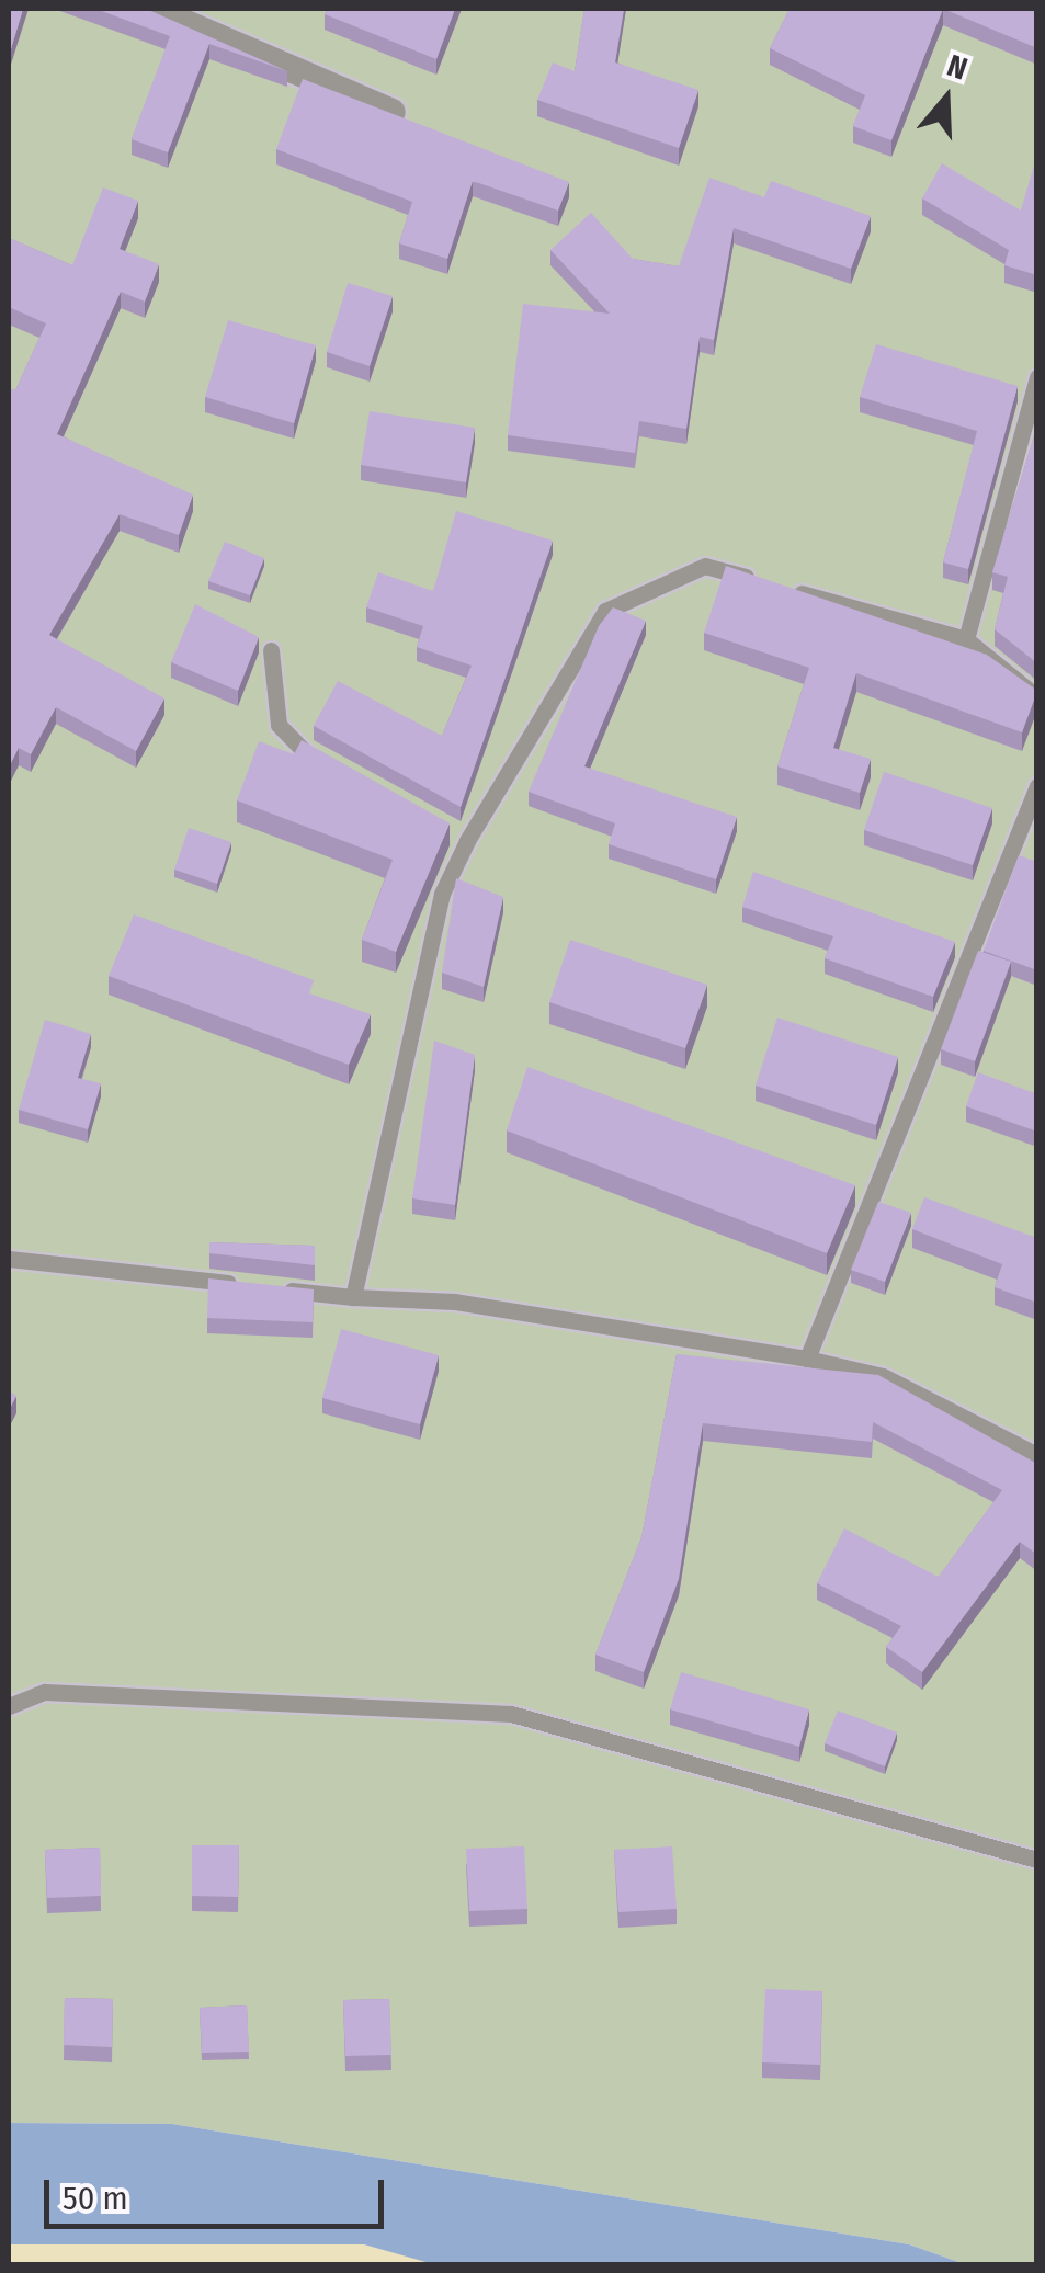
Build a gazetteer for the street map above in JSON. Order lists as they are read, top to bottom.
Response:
{
  "scale_bar": "50 m",
  "north": "top"
}
